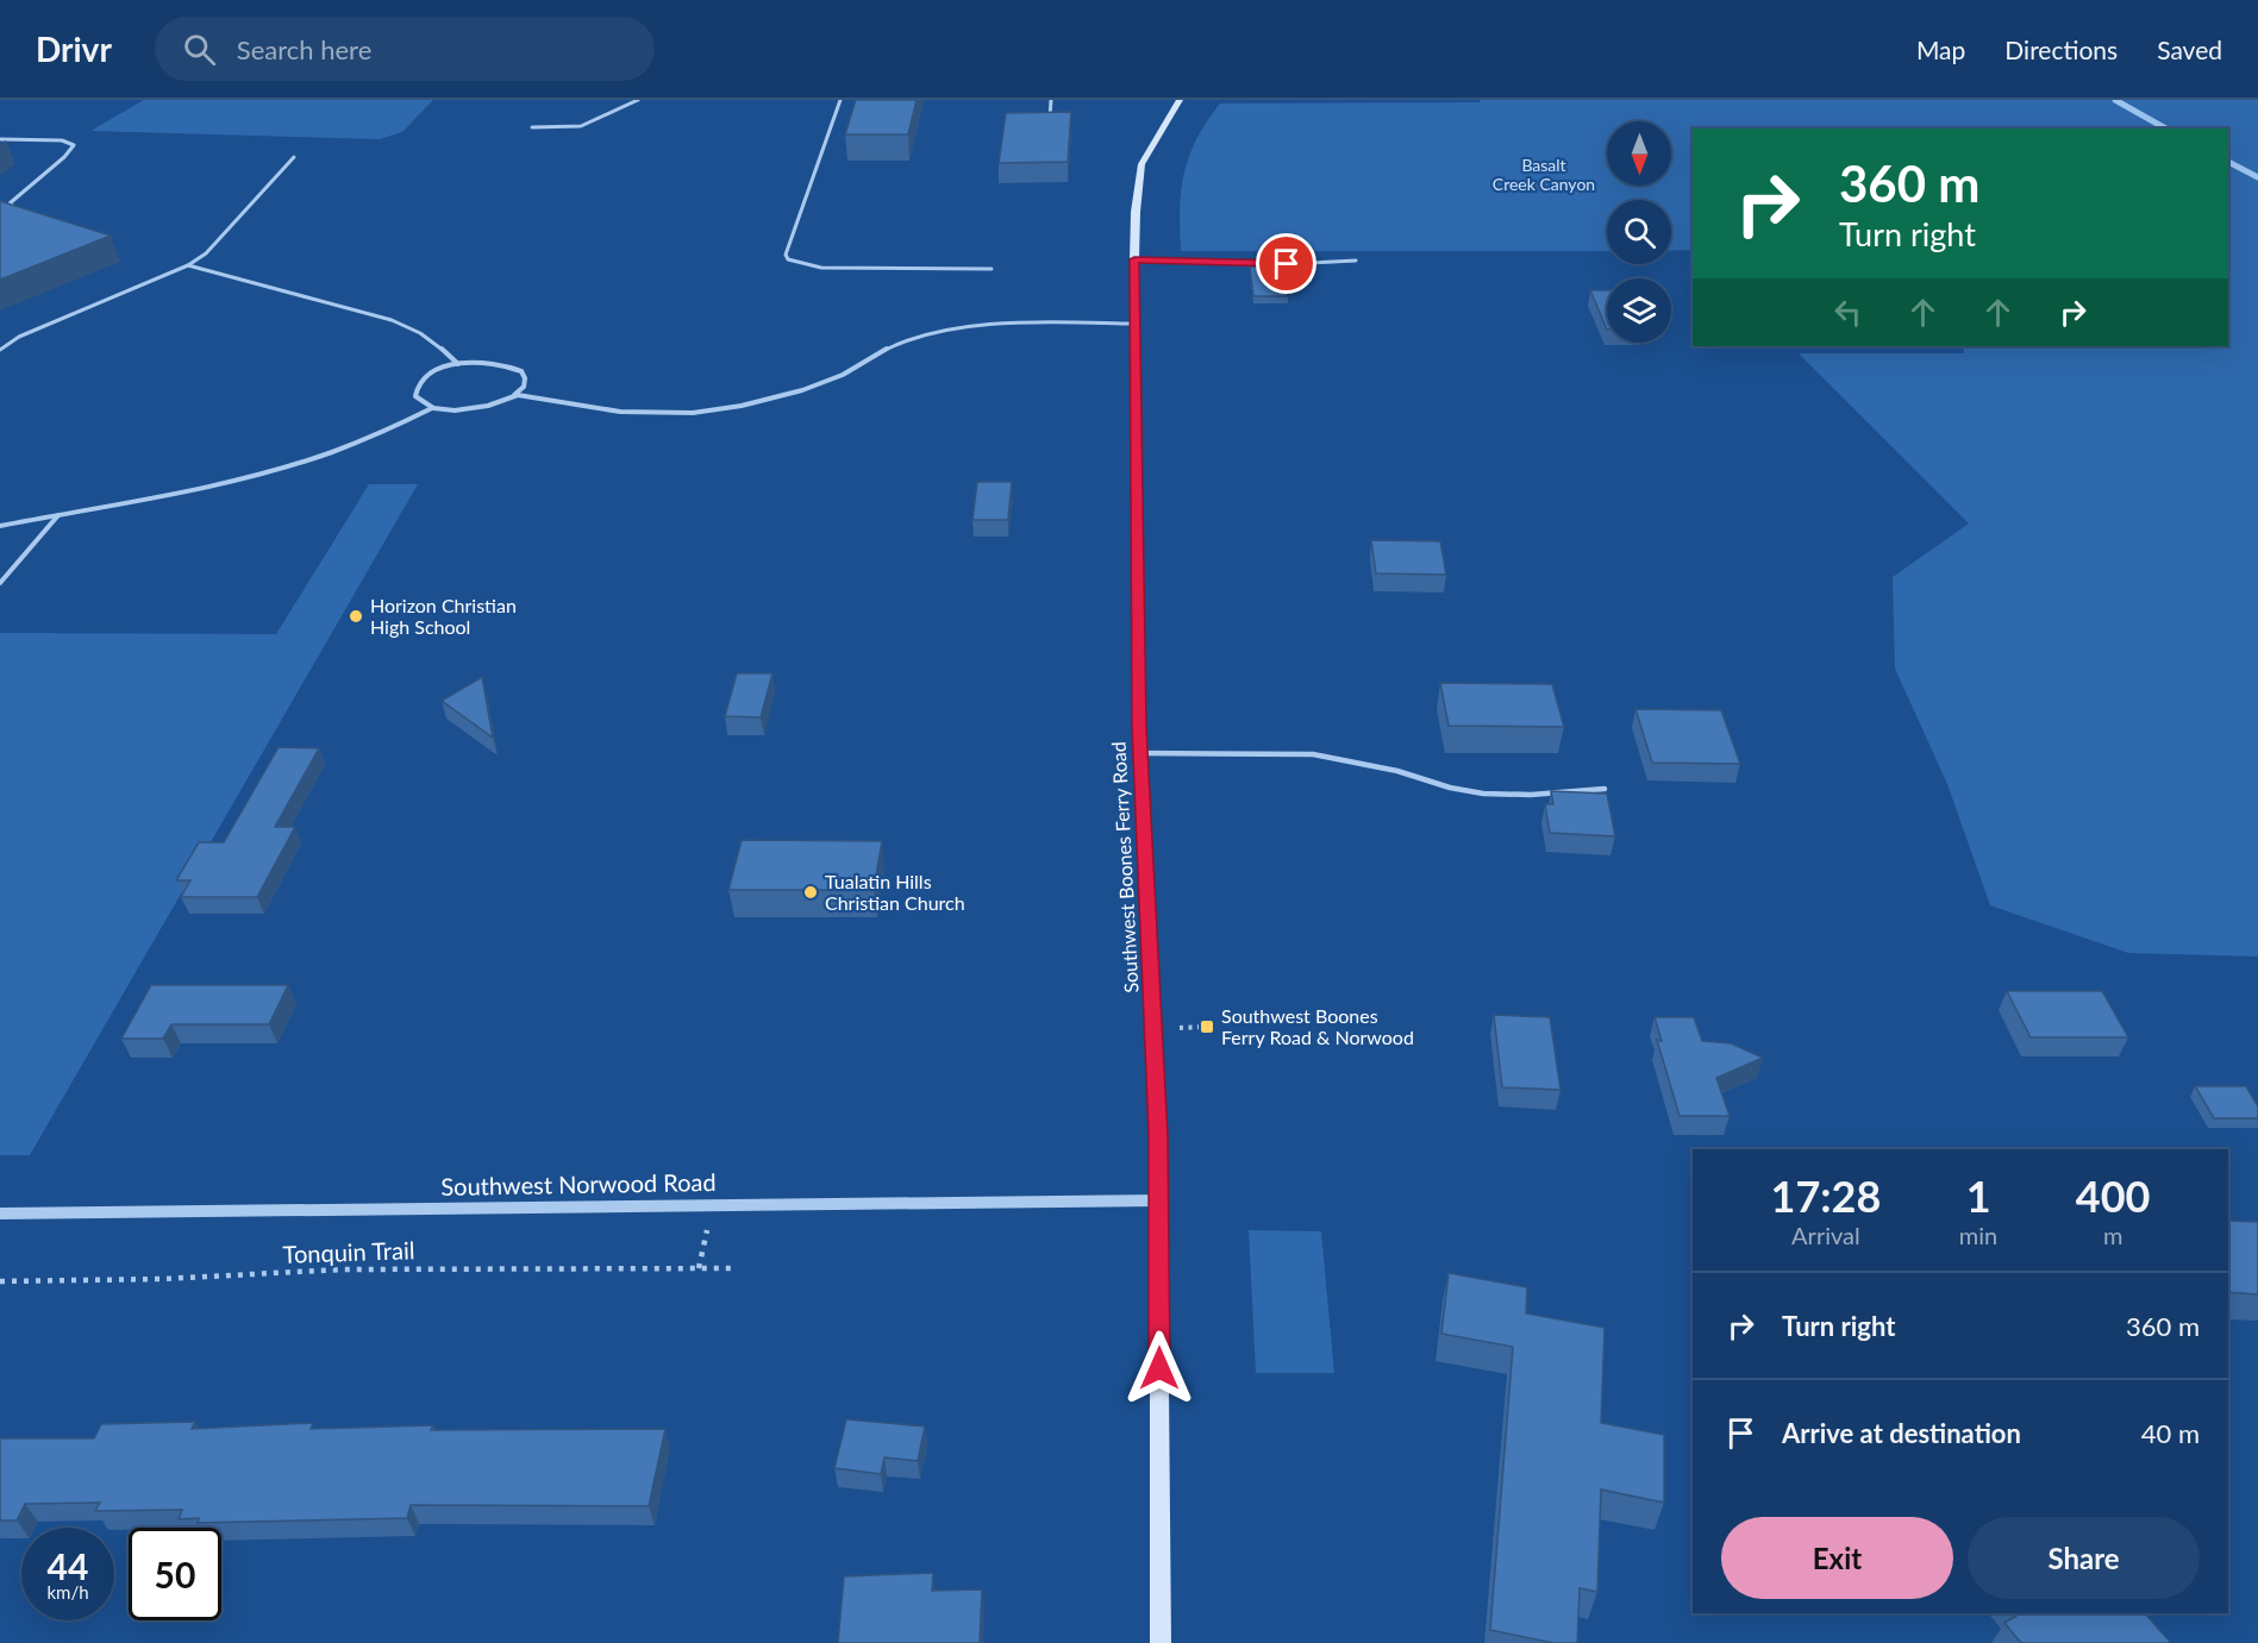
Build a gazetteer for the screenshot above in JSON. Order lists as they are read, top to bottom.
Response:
{
  "streets": {
    "main road": ["Southwest Boones Ferry Road"],
    "street": ["Southwest Norwood Road"],
    "path": ["Tonquin Trail"]
  },
  "crossings": [
    ["Southwest Boones Ferry Road", "Southwest Norwood Road"]
  ],
  "parks": ["Basalt Creek Canyon"],
  "places": {
    "other": ["Horizon Christian High School", "Tualatin Hills Christian Church"],
    "transit": ["Southwest Boones Ferry Road & Norwood"]
  },
  "north": "bottom",
  "page": {
    "header": "Drivr",
    "search": "Search here",
    "nav": ["Map", "Directions", "Saved"],
    "turn": ["360 m", "Turn right"],
    "eta": [
      "17:28",
      "Arrival",
      "1",
      "min",
      "400",
      "m"
    ],
    "list": [
      {
        "name": "Turn right",
        "value": "360 m"
      },
      {
        "name": "Arrive at destination",
        "value": "40 m"
      }
    ],
    "buttons": ["Exit", "Share"],
    "speed": "44 km/h",
    "limit": "50"
  }
}
